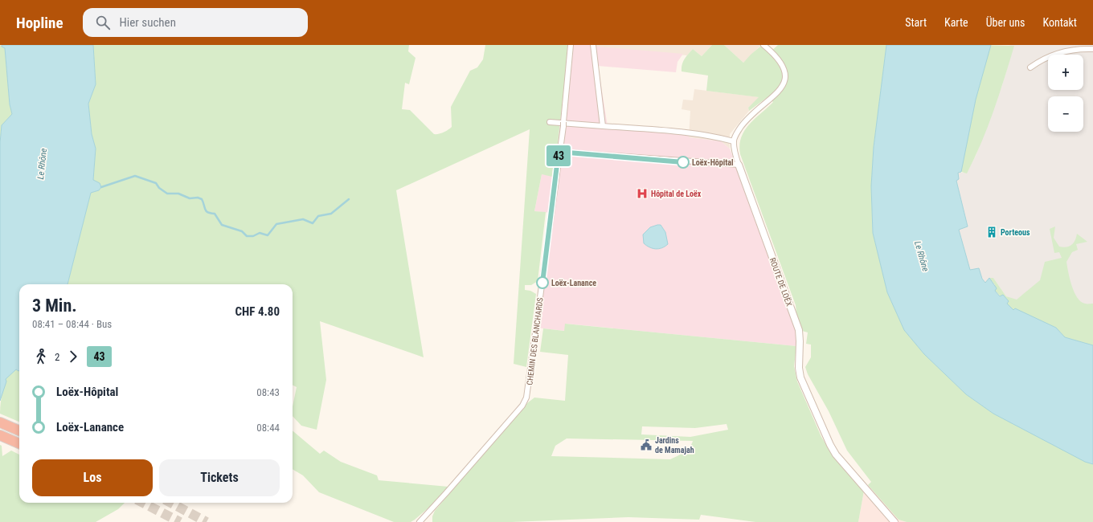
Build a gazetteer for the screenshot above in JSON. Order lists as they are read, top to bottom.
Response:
{
  "streets": {
    "street": ["ROUTE DE LOËX", "CHEMIN DES BLANCHARDS"]
  },
  "water": ["Le Rhône"],
  "places": {
    "other": ["Loëx-Hôpital", "Loëx-Lanance"],
    "hospital": ["Hôpital de Loëx"],
    "building": ["Porteous"],
    "public building": ["Jardins de Mamajah"]
  },
  "lines": ["bus line 43"],
  "page": {
    "header": "Hopline",
    "search": "Hier suchen",
    "nav": [
      "Start",
      "Karte",
      "Über uns",
      "Kontakt"
    ],
    "on_map": "43",
    "map_buttons": ["+", "−"],
    "heading": ["3 Min.", "08:41 – 08:44 · Bus", "CHF 4.80"],
    "legs": ["2", "43"],
    "list": [
      {
        "name": "Loëx-Hôpital",
        "value": "08:43"
      },
      {
        "name": "Loëx-Lanance",
        "value": "08:44"
      }
    ],
    "buttons": ["Los", "Tickets"]
  }
}
